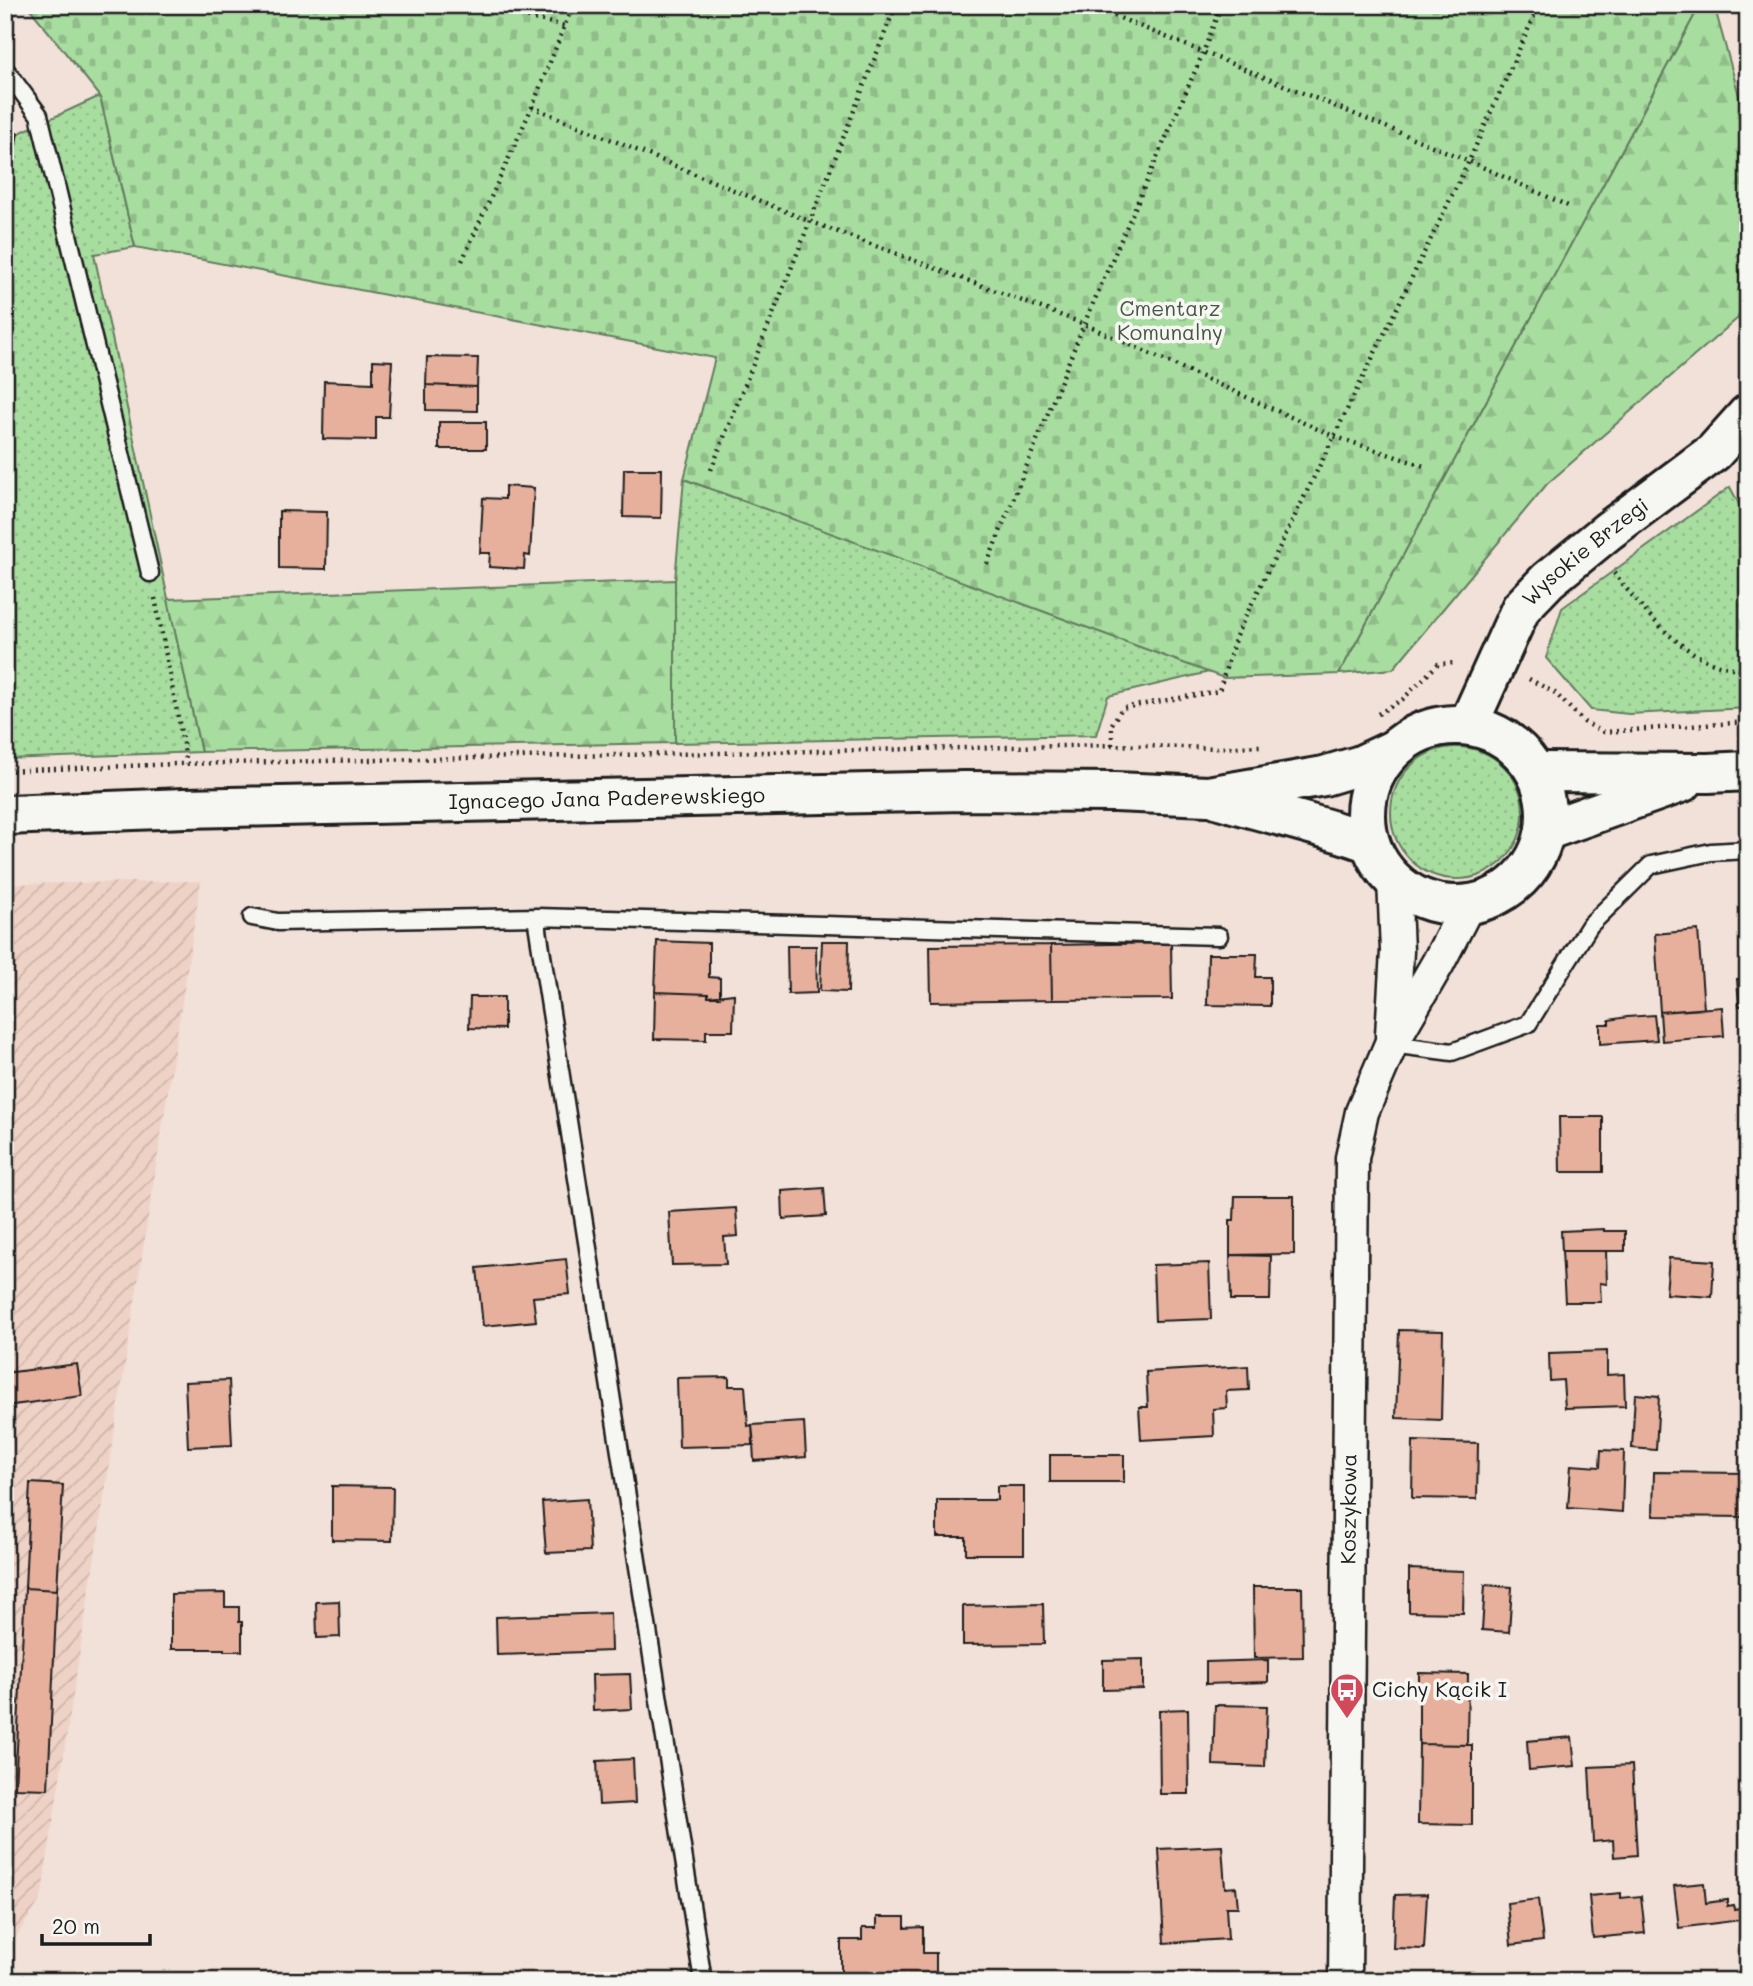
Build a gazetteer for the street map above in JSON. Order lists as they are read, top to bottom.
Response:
{
  "streets": {
    "main road": ["Wysokie Brzegi", "Ignacego Jana Paderewskiego"],
    "street": ["Koszykowa"]
  },
  "crossings": [
    ["Wysokie Brzegi", "Ignacego Jana Paderewskiego"],
    ["Wysokie Brzegi", "Koszykowa"],
    ["Ignacego Jana Paderewskiego", "Koszykowa"]
  ],
  "parks": ["Cmentarz Komunalny"],
  "places": {
    "bus stop": ["Cichy Kącik I"]
  },
  "scale_bar": "20 m"
}
